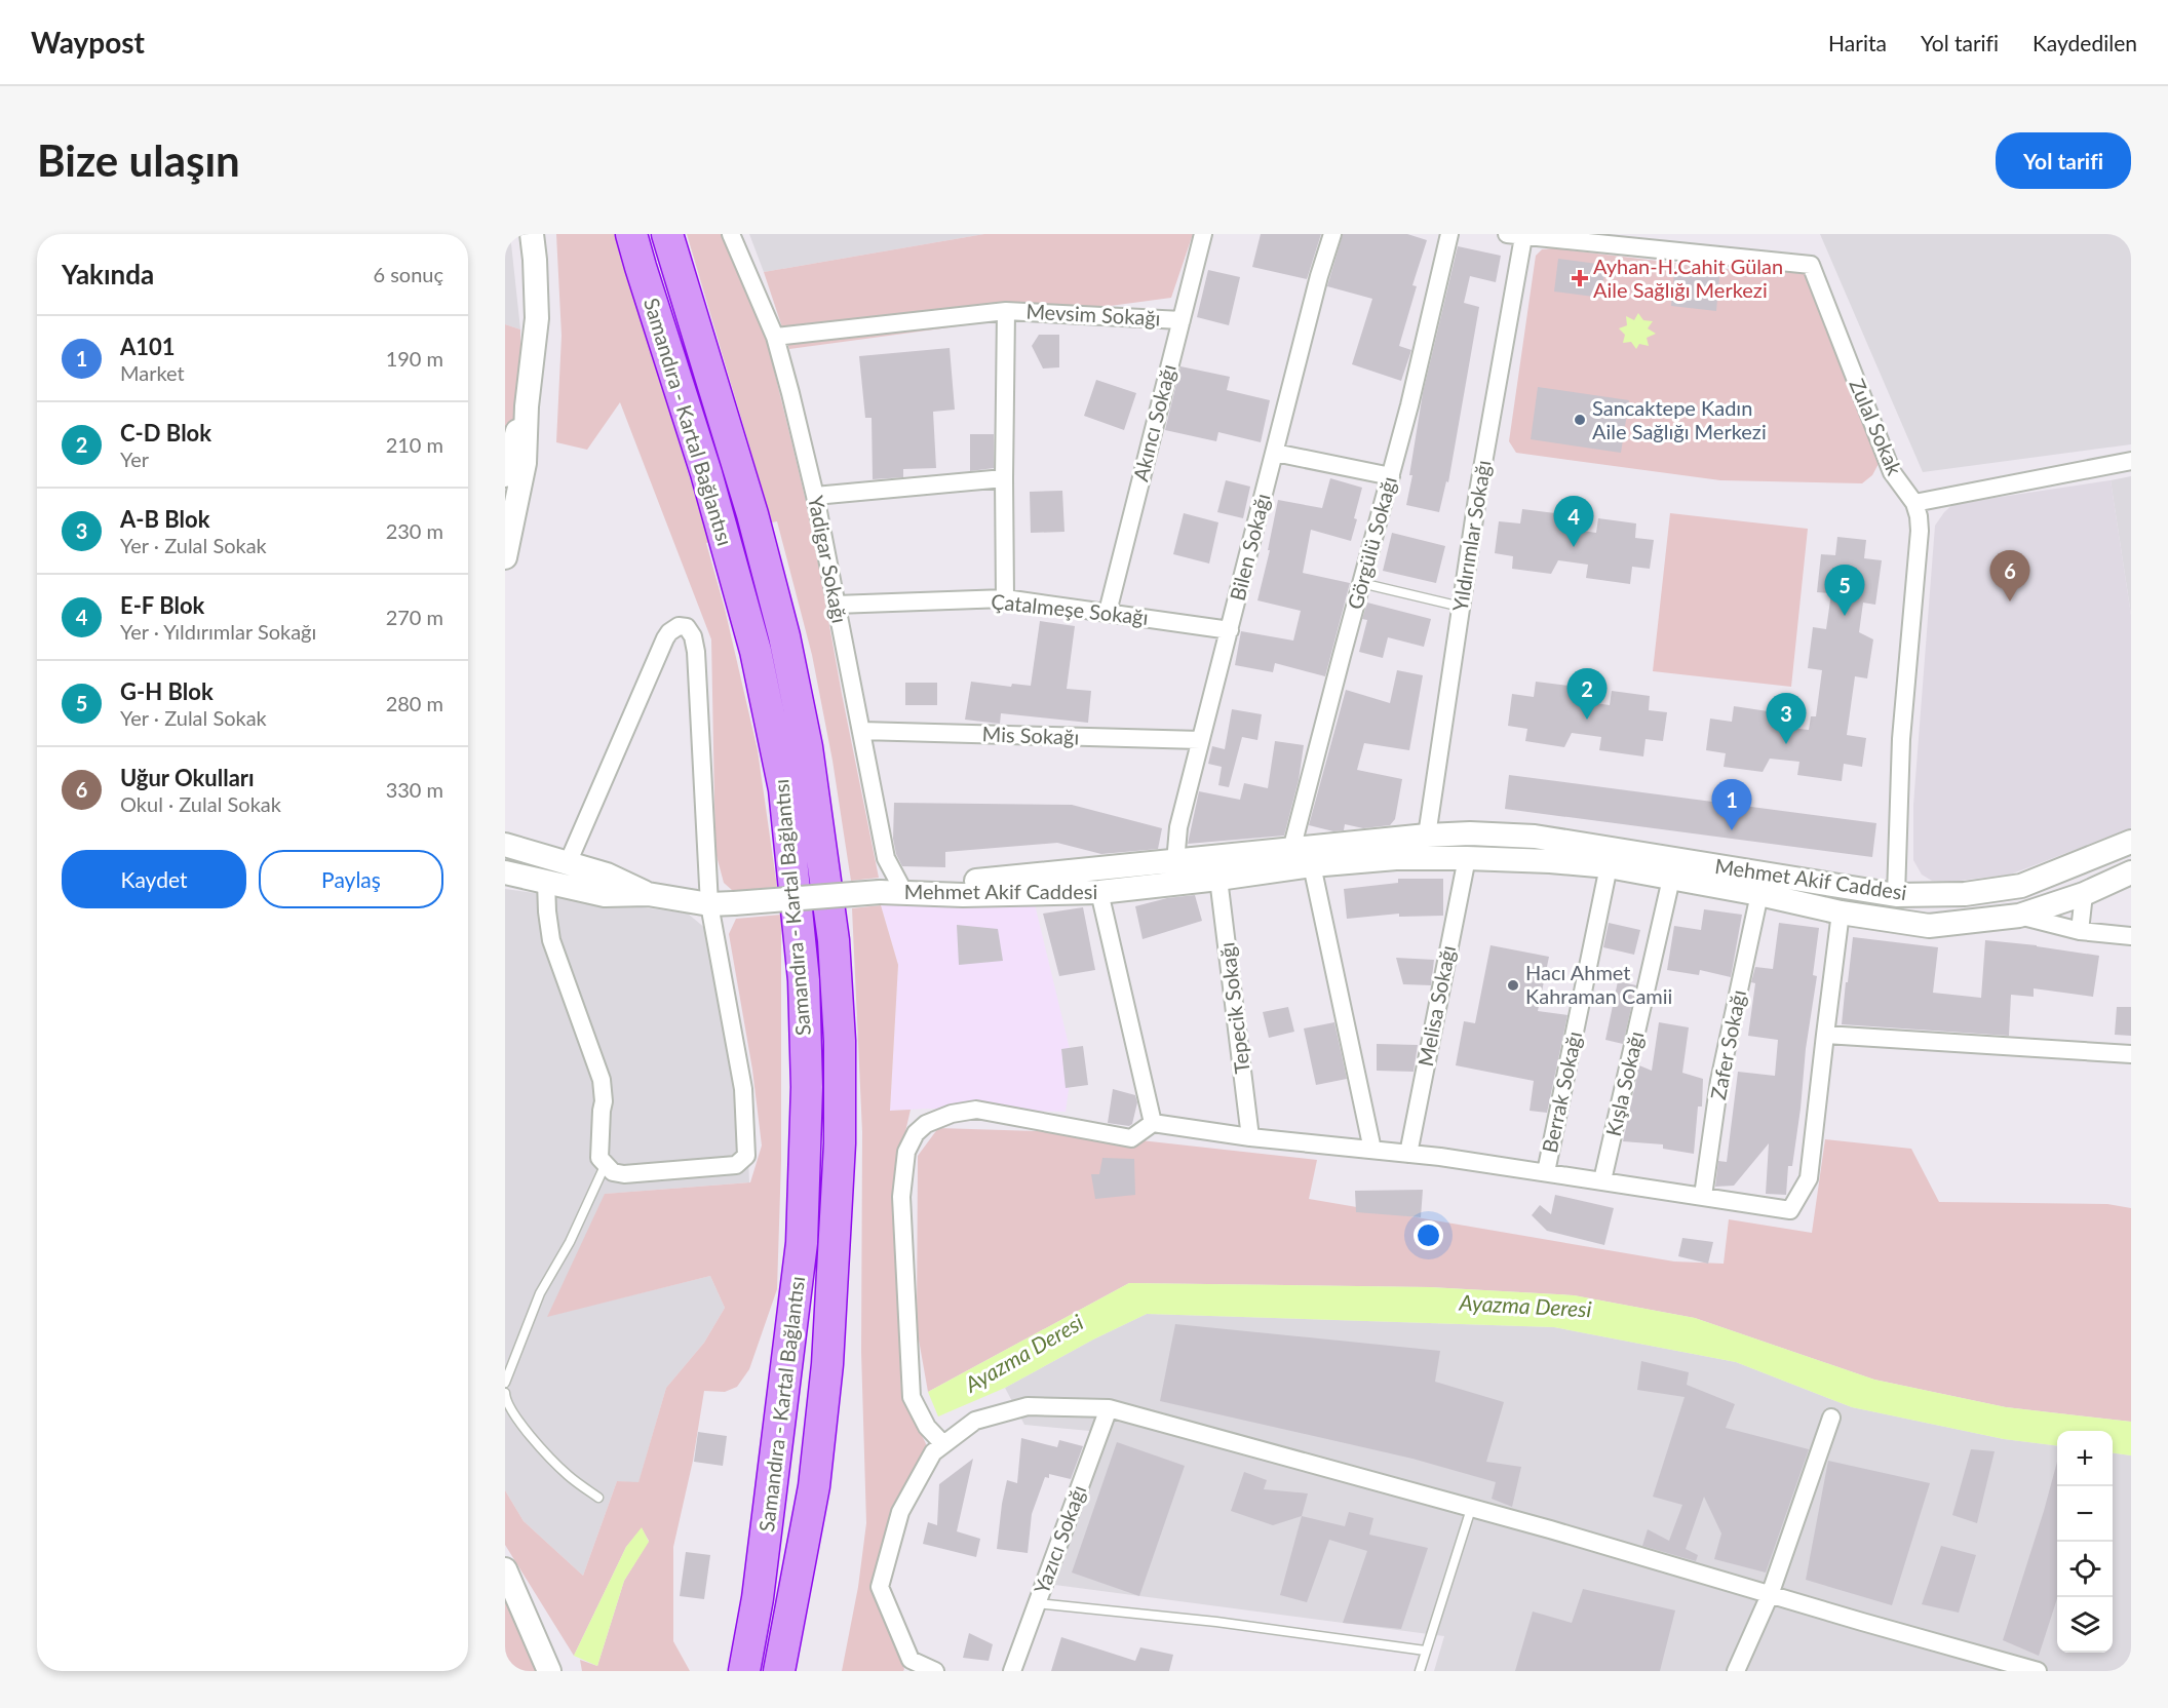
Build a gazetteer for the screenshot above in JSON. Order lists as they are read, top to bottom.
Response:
{
  "streets": {
    "highway": ["Samandıra - Kartal Bağlantısı"],
    "main road": ["Mehmet Akif Caddesi"],
    "street": [
      "Mevsim Sokağı",
      "Akıncı Sokağı",
      "Zulal Sokak",
      "Yıldırımlar Sokağı",
      "Görgülü Sokağı",
      "Bilen Sokağı",
      "Yadigar Sokağı",
      "Çatalmeşe Sokağı",
      "Mis Sokağı",
      "Melisa Sokağı",
      "Tepecik Sokağı",
      "Zafer Sokağı",
      "Kışla Sokağı",
      "Berrak Sokağı",
      "Yazıcı Sokağı"
    ]
  },
  "crossings": [
    ["Mevsim Sokağı", "Akıncı Sokağı"],
    ["Mevsim Sokağı", "Yadigar Sokağı"],
    ["Akıncı Sokağı", "Çatalmeşe Sokağı"],
    ["Zulal Sokak", "Yıldırımlar Sokağı"],
    ["Zulal Sokak", "Mehmet Akif Caddesi"],
    ["Yıldırımlar Sokağı", "Mehmet Akif Caddesi"],
    ["Görgülü Sokağı", "Mehmet Akif Caddesi"],
    ["Bilen Sokağı", "Çatalmeşe Sokağı"],
    ["Bilen Sokağı", "Mis Sokağı"],
    ["Bilen Sokağı", "Mehmet Akif Caddesi"],
    ["Yadigar Sokağı", "Çatalmeşe Sokağı"],
    ["Yadigar Sokağı", "Mis Sokağı"],
    ["Yadigar Sokağı", "Mehmet Akif Caddesi"],
    ["Mehmet Akif Caddesi", "Melisa Sokağı"],
    ["Mehmet Akif Caddesi", "Tepecik Sokağı"],
    ["Mehmet Akif Caddesi", "Zafer Sokağı"],
    ["Mehmet Akif Caddesi", "Kışla Sokağı"],
    ["Mehmet Akif Caddesi", "Berrak Sokağı"]
  ],
  "water": ["Ayazma Deresi"],
  "places": {
    "health": ["Ayhan-H.Cahit Gülan Aile Sağlığı Merkezi"],
    "other": ["Sancaktepe Kadın Aile Sağlığı Merkezi", "Hacı Ahmet Kahraman Camii"]
  },
  "page": {
    "header": "Waypost",
    "nav": ["Harita", "Yol tarifi", "Kaydedilen"],
    "buttons": [
      "Yol tarifi",
      ["Kaydet", "Paylaş"]
    ],
    "title": "Bize ulaşın",
    "heading": ["Yakında", "6 sonuç"],
    "list": [
      {
        "mark": "1",
        "name": "A101",
        "note": "Market",
        "value": "190 m"
      },
      {
        "mark": "2",
        "name": "C-D Blok",
        "note": "Yer",
        "value": "210 m"
      },
      {
        "mark": "3",
        "name": "A-B Blok",
        "note": "Yer · Zulal Sokak",
        "value": "230 m"
      },
      {
        "mark": "4",
        "name": "E-F Blok",
        "note": "Yer · Yıldırımlar Sokağı",
        "value": "270 m"
      },
      {
        "mark": "5",
        "name": "G-H Blok",
        "note": "Yer · Zulal Sokak",
        "value": "280 m"
      },
      {
        "mark": "6",
        "name": "Uğur Okulları",
        "note": "Okul · Zulal Sokak",
        "value": "330 m"
      }
    ],
    "pins": [
      "4",
      "6",
      "5",
      "2",
      "3",
      "1"
    ],
    "map_buttons": ["+", "−"]
  }
}
